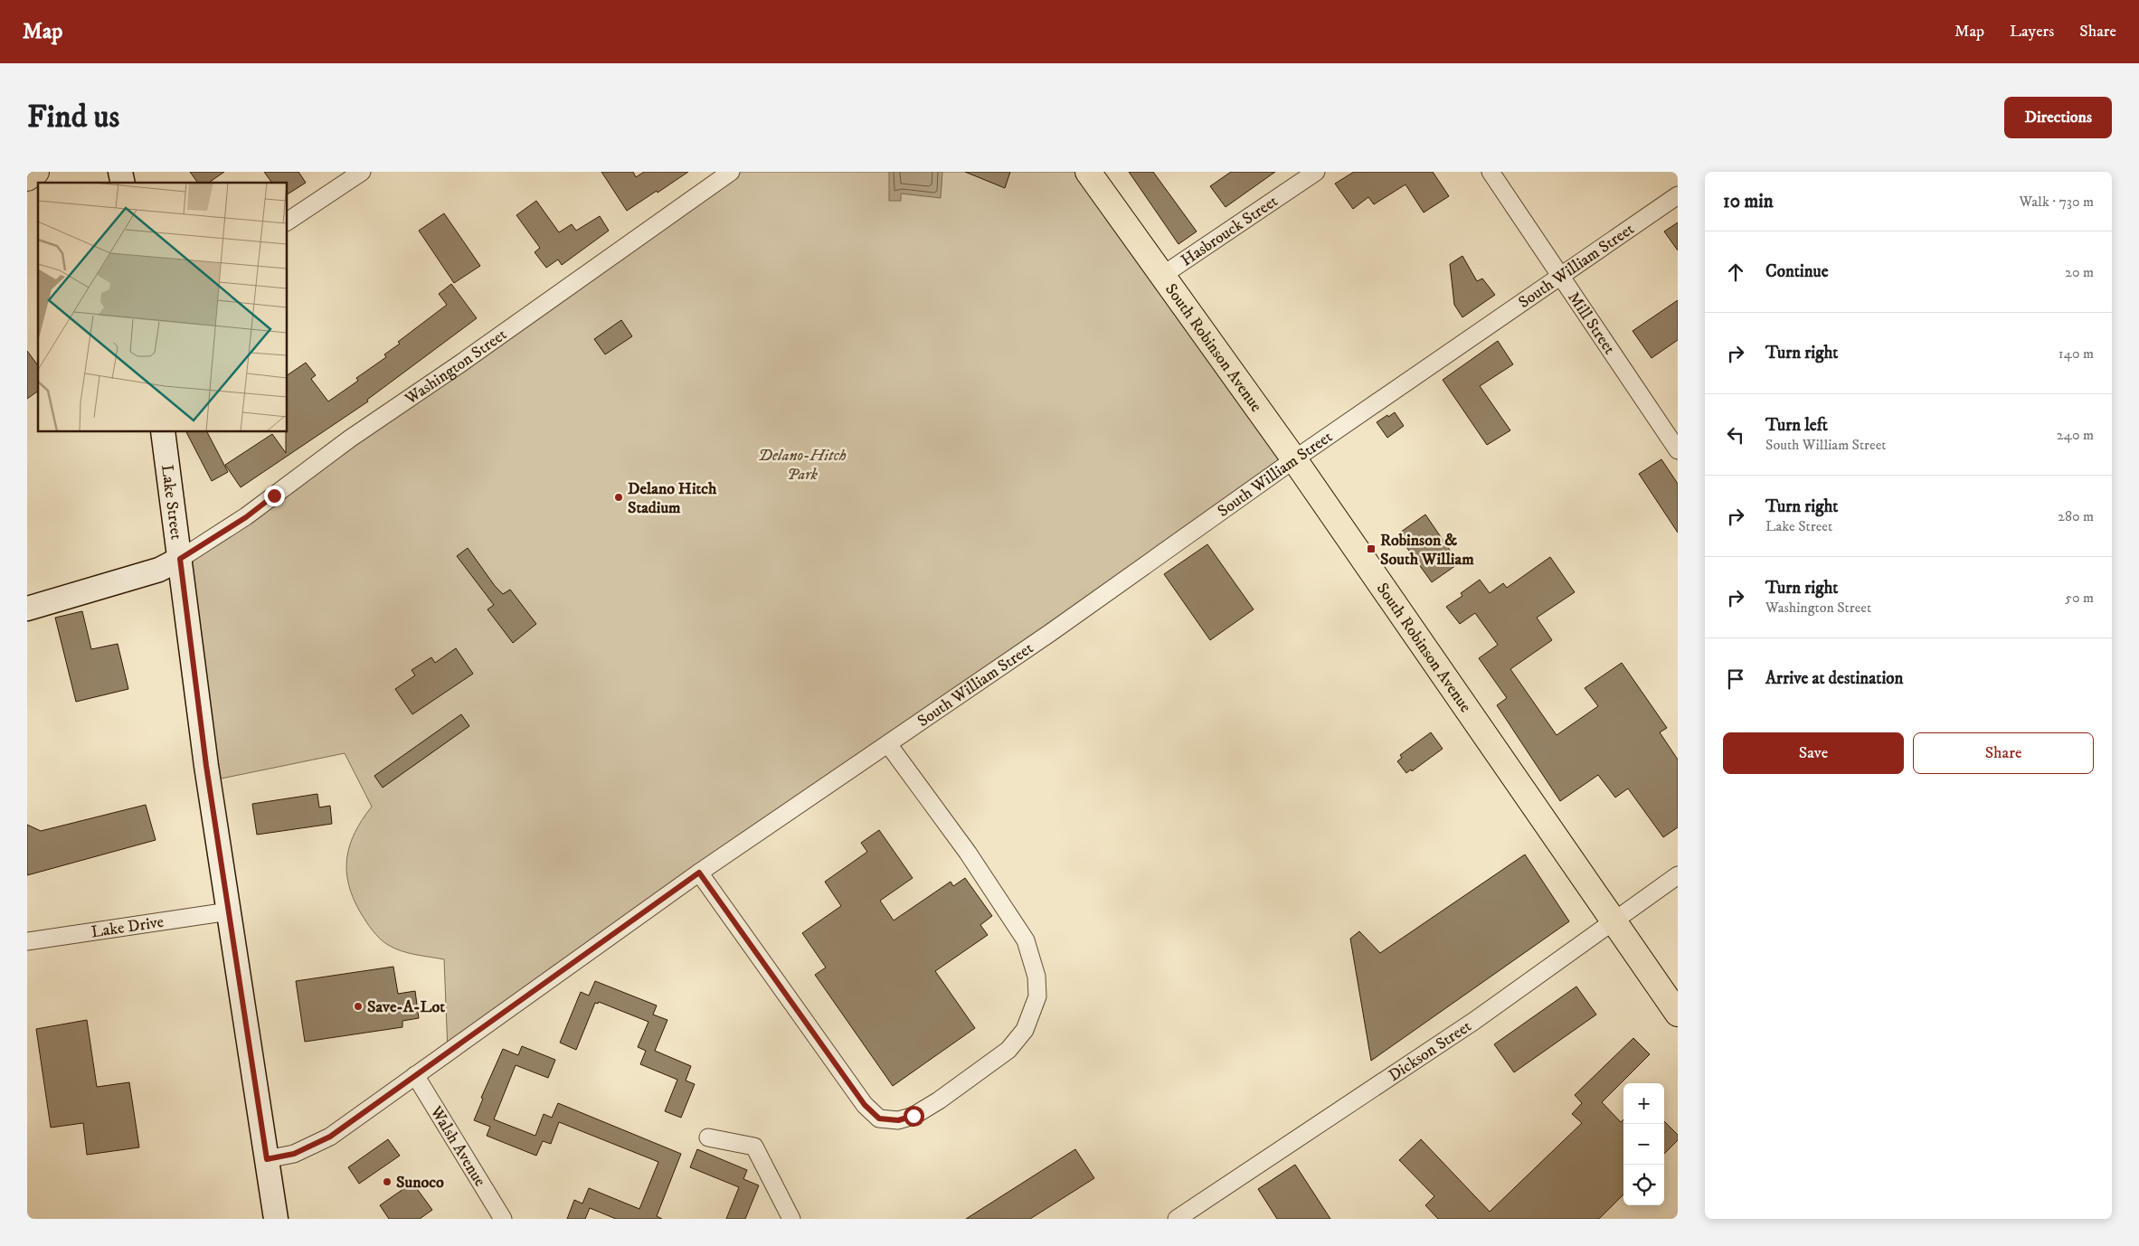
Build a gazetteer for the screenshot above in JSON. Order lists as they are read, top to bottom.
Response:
{
  "streets": {
    "main road": ["South Robinson Avenue", "Lake Street"],
    "street": [
      "Hasbrouck Street",
      "South William Street",
      "Mill Street",
      "Washington Street",
      "Lake Drive",
      "Dickson Street",
      "Walsh Avenue"
    ]
  },
  "crossings": [
    ["Hasbrouck Street", "South Robinson Avenue"],
    ["South William Street", "Mill Street"],
    ["South William Street", "South Robinson Avenue"],
    ["South William Street", "Lake Street"],
    ["South William Street", "Walsh Avenue"],
    ["South Robinson Avenue", "Dickson Street"],
    ["Washington Street", "Lake Street"],
    ["Lake Street", "Lake Drive"]
  ],
  "parks": ["Delano-Hitch Park"],
  "places": {
    "other": ["Delano Hitch Stadium", "Save-A-Lot", "Sunoco"],
    "transit": ["Robinson & South William"]
  },
  "page": {
    "header": "Map",
    "nav": ["Map", "Layers", "Share"],
    "buttons": [
      "Directions",
      ["Save", "Share"]
    ],
    "title": "Find us",
    "heading": ["10 min", "Walk · 730 m"],
    "list": [
      ["Continue", "20 m"],
      ["Turn right", "140 m"],
      ["Turn left", "South William Street", "240 m"],
      ["Turn right", "Lake Street", "280 m"],
      ["Turn right", "Washington Street", "50 m"],
      "Arrive at destination"
    ],
    "map_buttons": ["+", "−"]
  }
}
